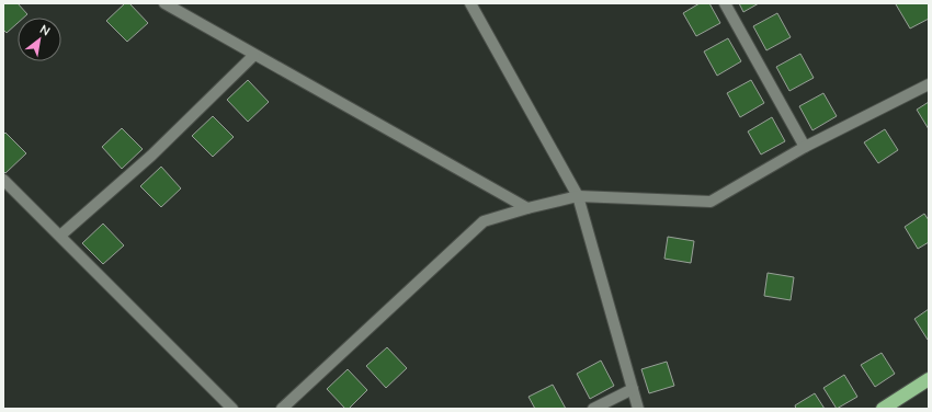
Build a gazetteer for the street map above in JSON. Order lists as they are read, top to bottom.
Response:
{
  "north": "top right"
}
